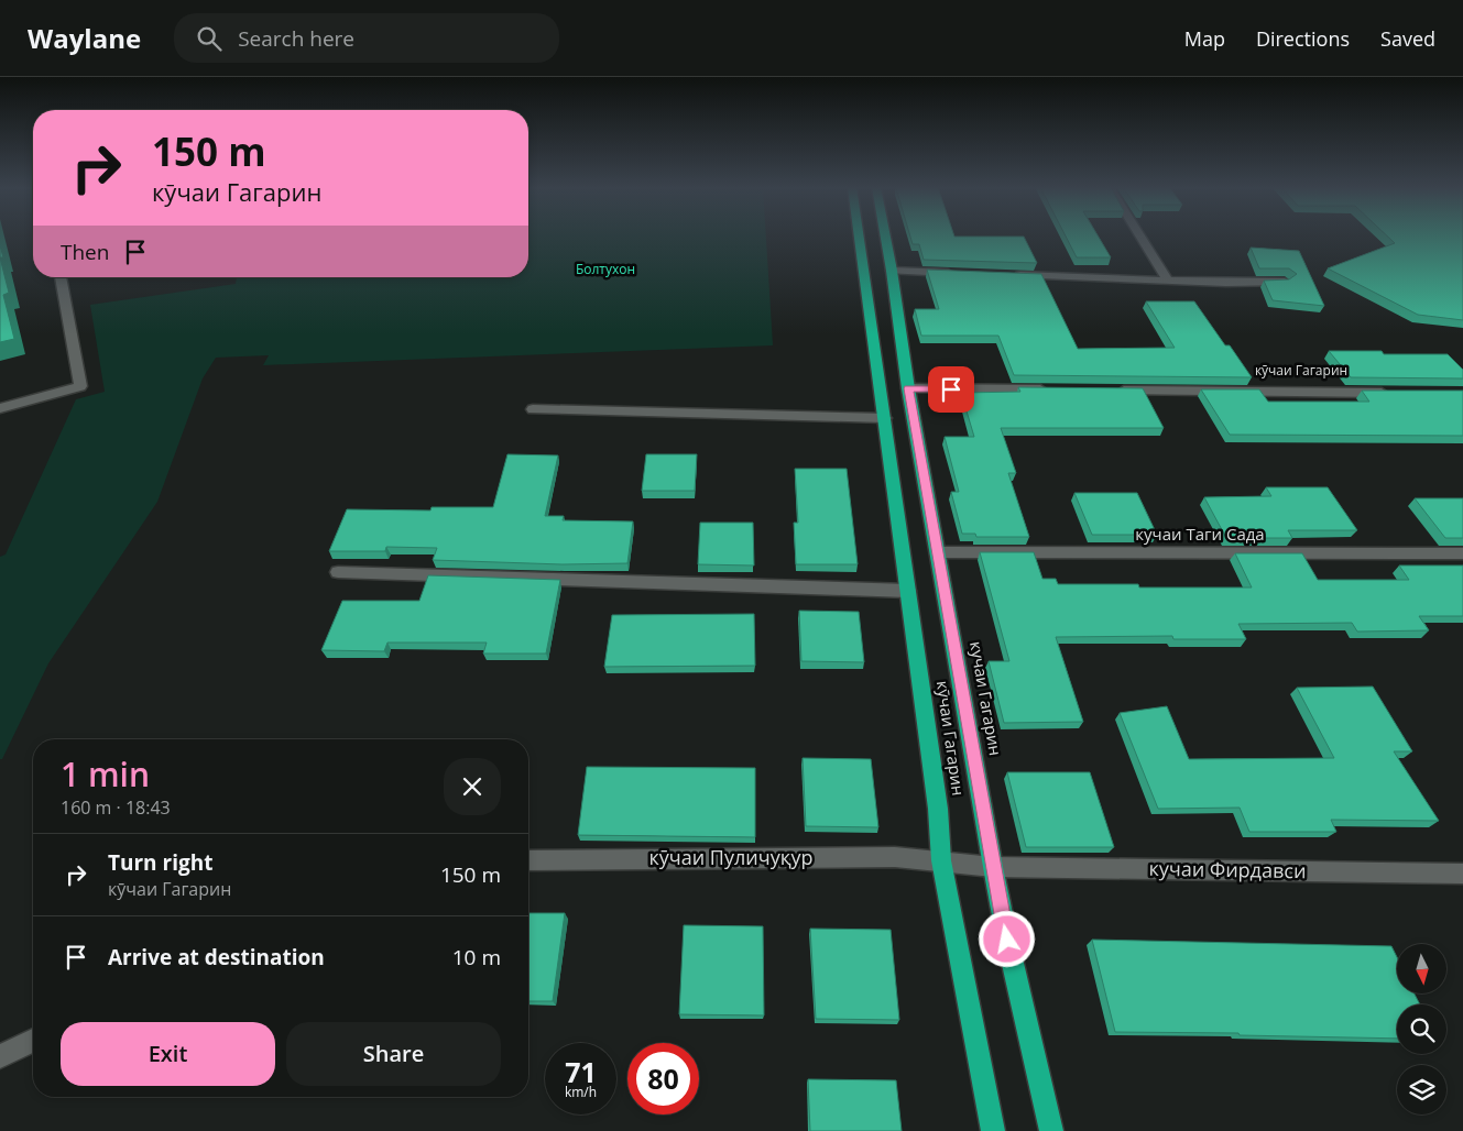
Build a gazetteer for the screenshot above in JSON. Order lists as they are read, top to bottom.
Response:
{
  "streets": {
    "highway": ["кӯчаи Гагарин", "кучаи Гагарин"],
    "street": ["кучаи Таги Сада", "кӯчаи Пуличуқур", "кучаи Фирдавси"]
  },
  "crossings": [
    ["кӯчаи Гагарин", "кӯчаи Пуличуқур"],
    ["кучаи Таги Сада", "кучаи Гагарин"],
    ["кучаи Гагарин", "кӯчаи Пуличуқур"],
    ["кучаи Гагарин", "кучаи Фирдавси"],
    ["кӯчаи Пуличуқур", "кучаи Фирдавси"]
  ],
  "parks": ["Болтухон"],
  "north": "bottom",
  "page": {
    "header": "Waylane",
    "search": "Search here",
    "nav": ["Map", "Directions", "Saved"],
    "turn": ["150 m", "кӯчаи Гагарин"],
    "then": "Then",
    "heading": ["1 min", "160 m · 18:43"],
    "list": [
      {
        "name": "Turn right",
        "note": "кӯчаи Гагарин",
        "value": "150 m"
      },
      {
        "name": "Arrive at destination",
        "value": "10 m"
      }
    ],
    "buttons": ["Exit", "Share"],
    "speed": "71 km/h",
    "limit": "80"
  }
}
